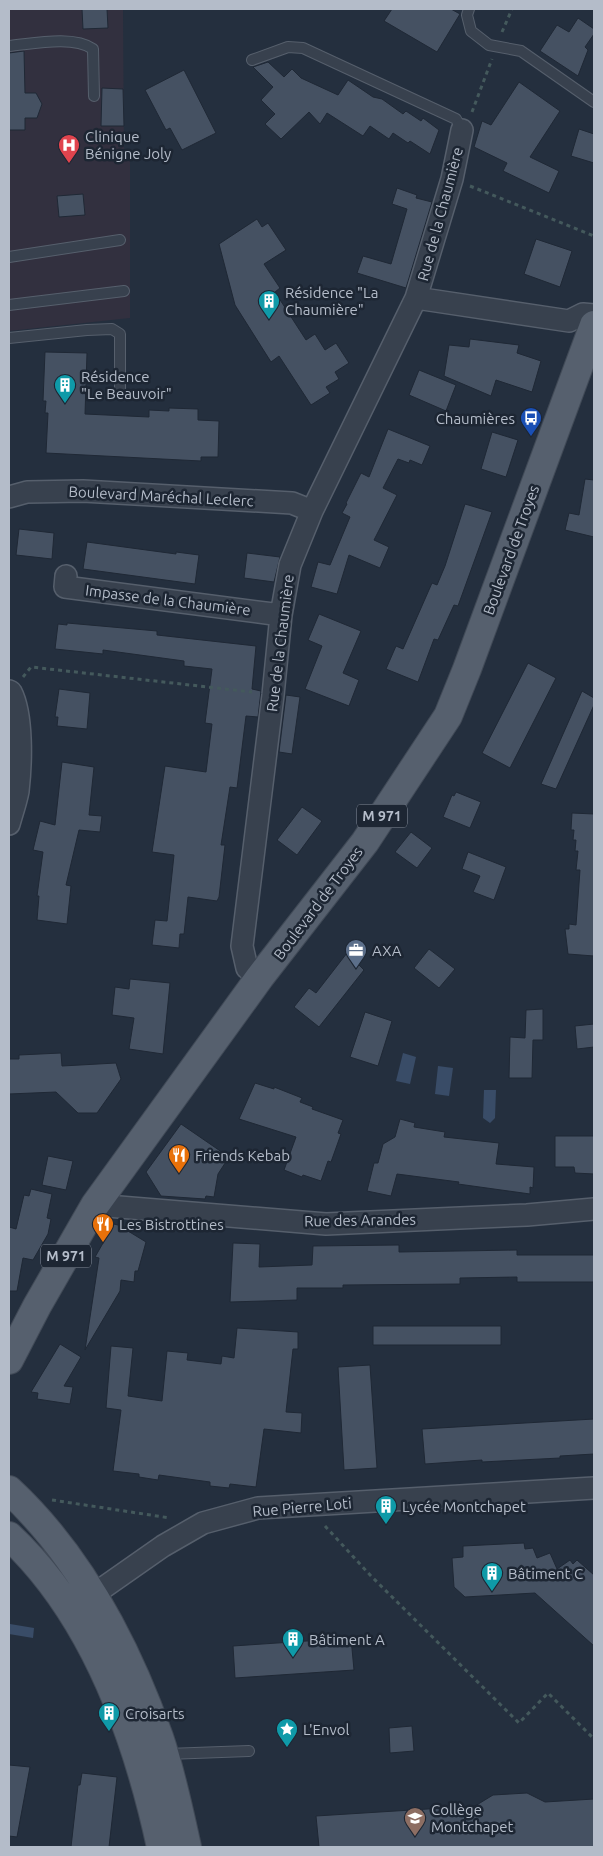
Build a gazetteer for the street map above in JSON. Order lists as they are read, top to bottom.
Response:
{
  "streets": {
    "main road": ["Boulevard de Troyes", "M 971"],
    "street": [
      "Rue de la Chaumière",
      "Boulevard Maréchal Leclerc",
      "Impasse de la Chaumière",
      "Rue des Arandes",
      "Rue Pierre Loti"
    ]
  },
  "crossings": [
    ["Rue de la Chaumière", "Boulevard Maréchal Leclerc"],
    ["Rue de la Chaumière", "Boulevard de Troyes"],
    ["Rue de la Chaumière", "Impasse de la Chaumière"],
    ["Boulevard de Troyes", "M 971"],
    ["Boulevard de Troyes", "Rue des Arandes"],
    ["M 971", "Rue des Arandes"]
  ],
  "places": {
    "hospital": ["Clinique Bénigne Joly"],
    "building": [
      "Résidence \"La Chaumière\"",
      "Résidence \"Le Beauvoir\"",
      "Lycée Montchapet",
      "Bâtiment C",
      "Bâtiment A",
      "Croisarts"
    ],
    "bus stop": ["Chaumières"],
    "office": ["AXA"],
    "restaurant": ["Friends Kebab", "Les Bistrottines"],
    "place": ["L'Envol"],
    "school or university": ["Collège Montchapet"]
  }
}
